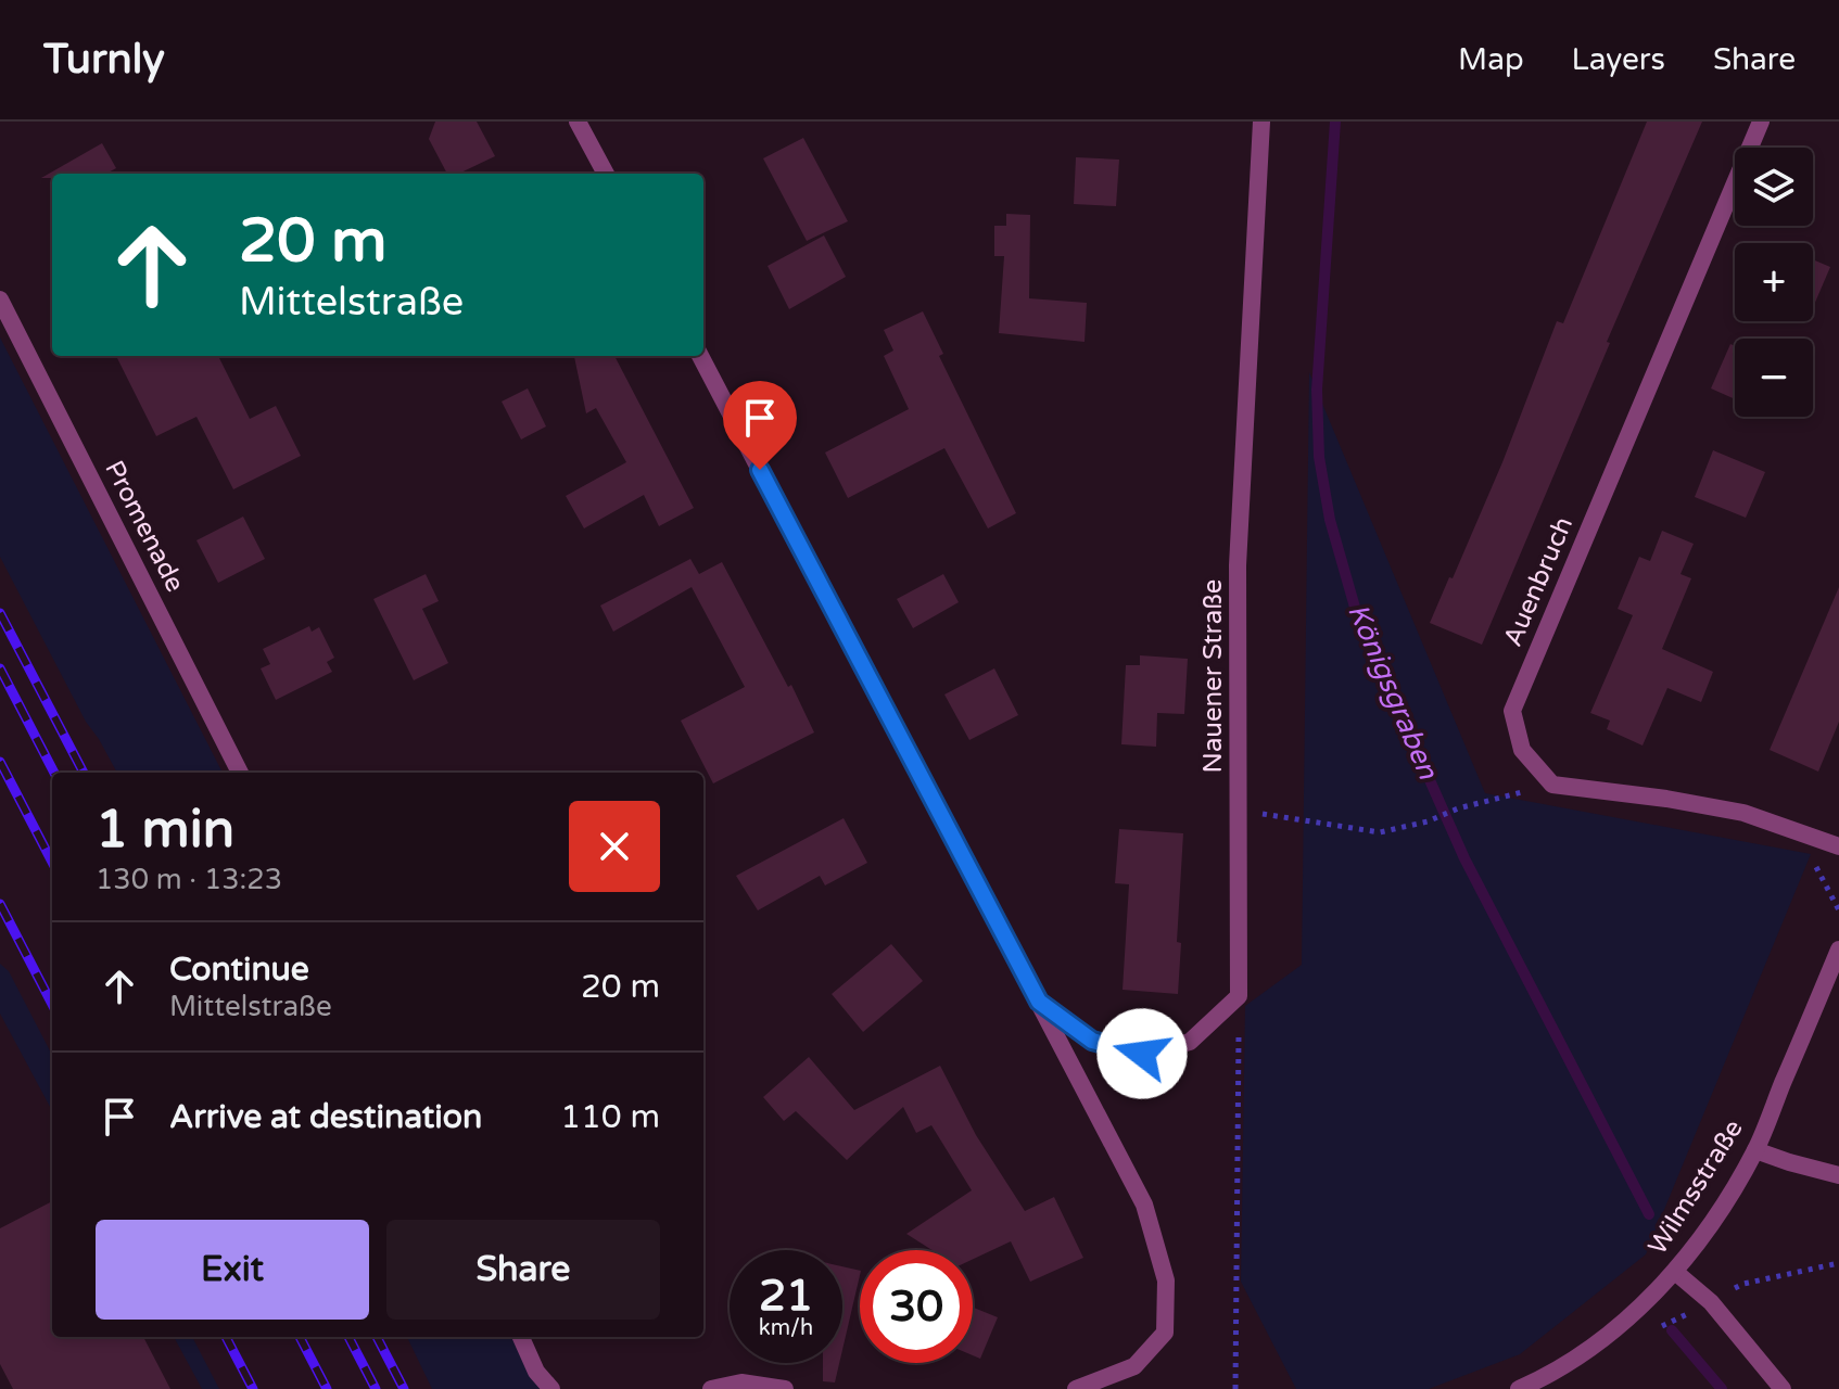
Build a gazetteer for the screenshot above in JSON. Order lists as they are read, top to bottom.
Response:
{
  "streets": {
    "street": [
      "Promenade",
      "Auenbruch",
      "Nauener Straße",
      "Wilmsstraße"
    ]
  },
  "water": ["Königsgraben"],
  "page": {
    "header": "Turnly",
    "nav": ["Map", "Layers", "Share"],
    "map_buttons": ["+", "−"],
    "turn": ["20 m", "Mittelstraße"],
    "heading": ["1 min", "130 m · 13:23"],
    "list": [
      {
        "name": "Continue",
        "note": "Mittelstraße",
        "value": "20 m"
      },
      {
        "name": "Arrive at destination",
        "value": "110 m"
      }
    ],
    "buttons": ["Exit", "Share"],
    "speed": "21 km/h",
    "limit": "30"
  }
}
